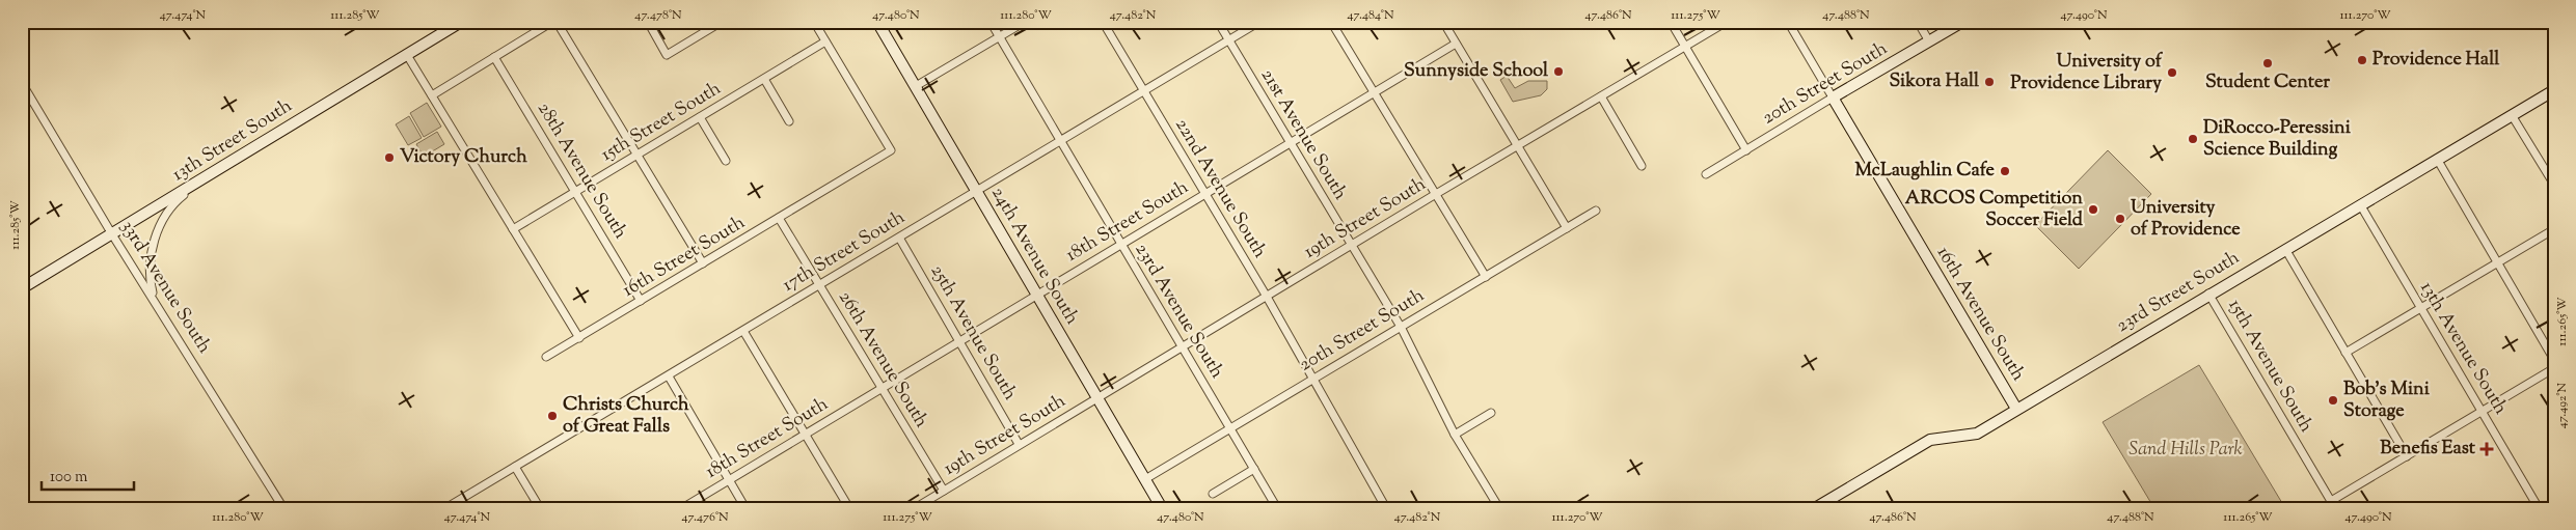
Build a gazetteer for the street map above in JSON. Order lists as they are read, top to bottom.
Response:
{
  "streets": {
    "street": [
      "20th Street South",
      "15th Street South",
      "21st Avenue South",
      "13th Street South",
      "28th Avenue South",
      "22nd Avenue South",
      "19th Street South",
      "18th Street South",
      "17th Street South",
      "24th Avenue South",
      "16th Street South",
      "33rd Avenue South",
      "23rd Street South",
      "23rd Avenue South",
      "16th Avenue South",
      "25th Avenue South",
      "13th Avenue South",
      "26th Avenue South",
      "15th Avenue South"
    ]
  },
  "crossings": [
    ["20th Street South", "21st Avenue South"],
    ["20th Street South", "22nd Avenue South"],
    ["20th Street South", "24th Avenue South"],
    ["20th Street South", "23rd Avenue South"],
    ["20th Street South", "16th Avenue South"],
    ["15th Street South", "28th Avenue South"],
    ["15th Street South", "16th Street South"],
    ["21st Avenue South", "19th Street South"],
    ["21st Avenue South", "18th Street South"],
    ["21st Avenue South", "17th Street South"],
    ["13th Street South", "33rd Avenue South"],
    ["28th Avenue South", "16th Street South"],
    ["22nd Avenue South", "19th Street South"],
    ["22nd Avenue South", "18th Street South"],
    ["22nd Avenue South", "17th Street South"],
    ["19th Street South", "24th Avenue South"],
    ["19th Street South", "23rd Avenue South"],
    ["19th Street South", "25th Avenue South"],
    ["19th Street South", "26th Avenue South"],
    ["18th Street South", "24th Avenue South"],
    ["18th Street South", "23rd Avenue South"],
    ["18th Street South", "25th Avenue South"],
    ["18th Street South", "26th Avenue South"],
    ["17th Street South", "24th Avenue South"],
    ["17th Street South", "23rd Avenue South"],
    ["17th Street South", "25th Avenue South"],
    ["17th Street South", "26th Avenue South"],
    ["16th Street South", "26th Avenue South"],
    ["23rd Street South", "16th Avenue South"],
    ["23rd Street South", "13th Avenue South"],
    ["23rd Street South", "15th Avenue South"]
  ],
  "parks": ["Sand Hills Park"],
  "places": {
    "other": [
      "Providence Hall",
      "Student Center",
      "Sunnyside School",
      "University of Providence Library",
      "Sikora Hall",
      "DiRocco-Peressini Science Building",
      "Victory Church",
      "McLaughlin Cafe",
      "ARCOS Competition Soccer Field",
      "University of Providence",
      "Bob's Mini Storage",
      "Christs Church of Great Falls"
    ],
    "health": ["Benefis East"]
  },
  "scale_bar": "100 m",
  "coordinates": [
    "47.474°N",
    "111.285°W",
    "47.478°N",
    "47.480°N",
    "111.280°W",
    "47.482°N",
    "47.484°N",
    "47.486°N",
    "111.275°W",
    "47.488°N",
    "47.490°N",
    "111.270°W",
    "111.265°W",
    "47.492°N",
    "47.476°N"
  ]
}
